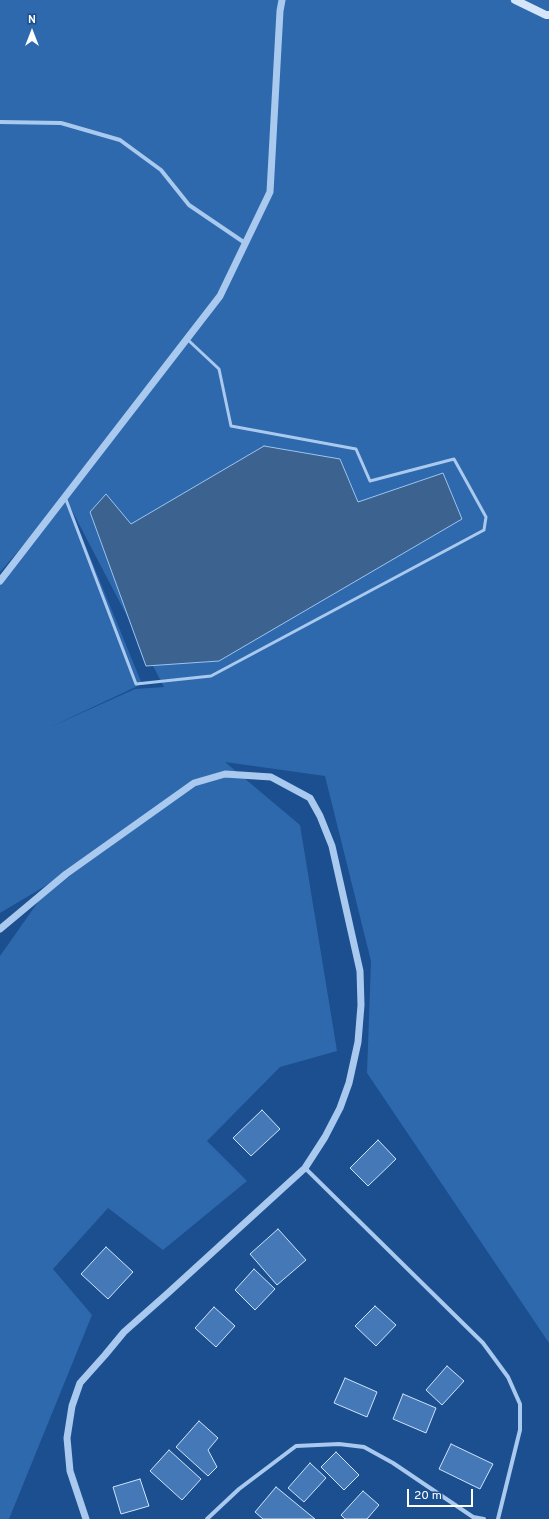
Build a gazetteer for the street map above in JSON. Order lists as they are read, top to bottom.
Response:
{
  "scale_bar": "20 m",
  "north": "top"
}
